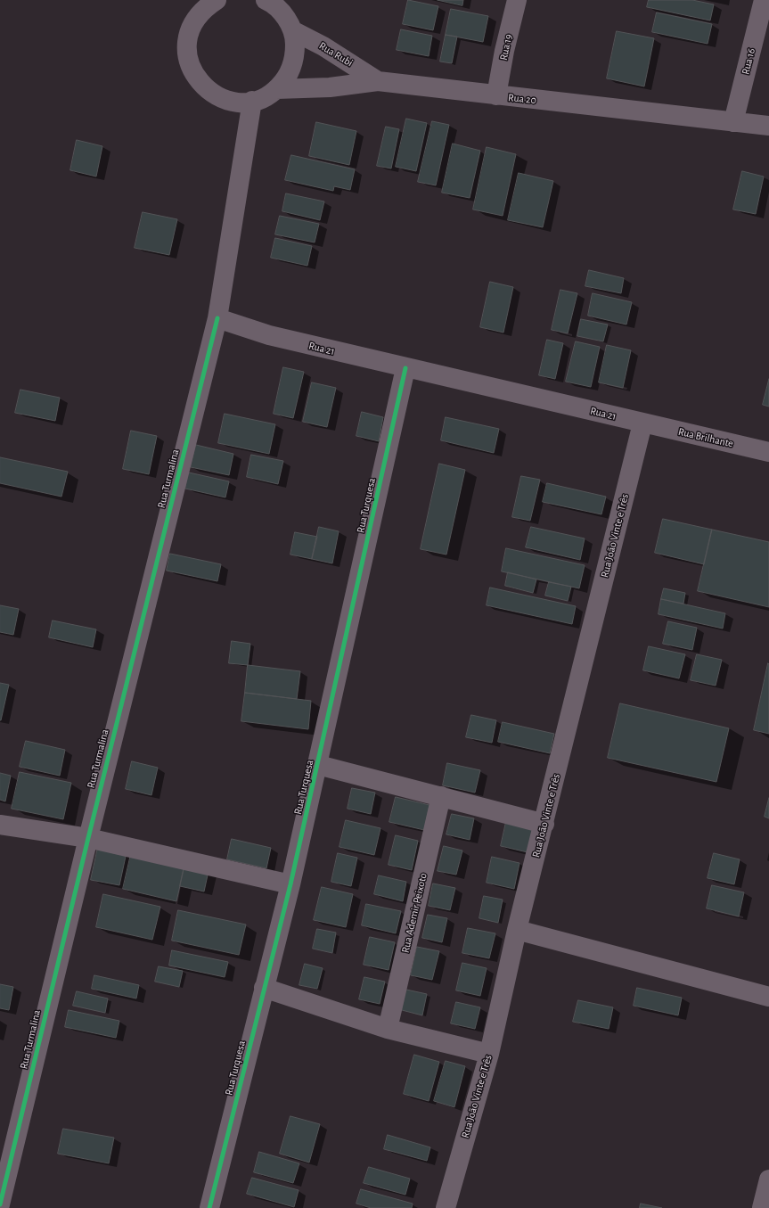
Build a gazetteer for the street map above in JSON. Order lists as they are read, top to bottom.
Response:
{
  "streets": {
    "street": [
      "Rua 19",
      "Rua Rubi",
      "Rua 16",
      "Rua 20",
      "Rua 21",
      "Rua Brilhante",
      "Rua Turmalina",
      "Rua Turquesa",
      "Rua João Vinte e Três",
      "Rua Ademir Peixoto"
    ]
  },
  "crossings": [
    ["Rua 19", "Rua 20"],
    ["Rua Rubi", "Rua 20"],
    ["Rua 16", "Rua 20"],
    ["Rua 21", "Rua Brilhante"],
    ["Rua 21", "Rua Turmalina"],
    ["Rua 21", "Rua Turquesa"],
    ["Rua 21", "Rua João Vinte e Três"],
    ["Rua Brilhante", "Rua João Vinte e Três"]
  ]
}
